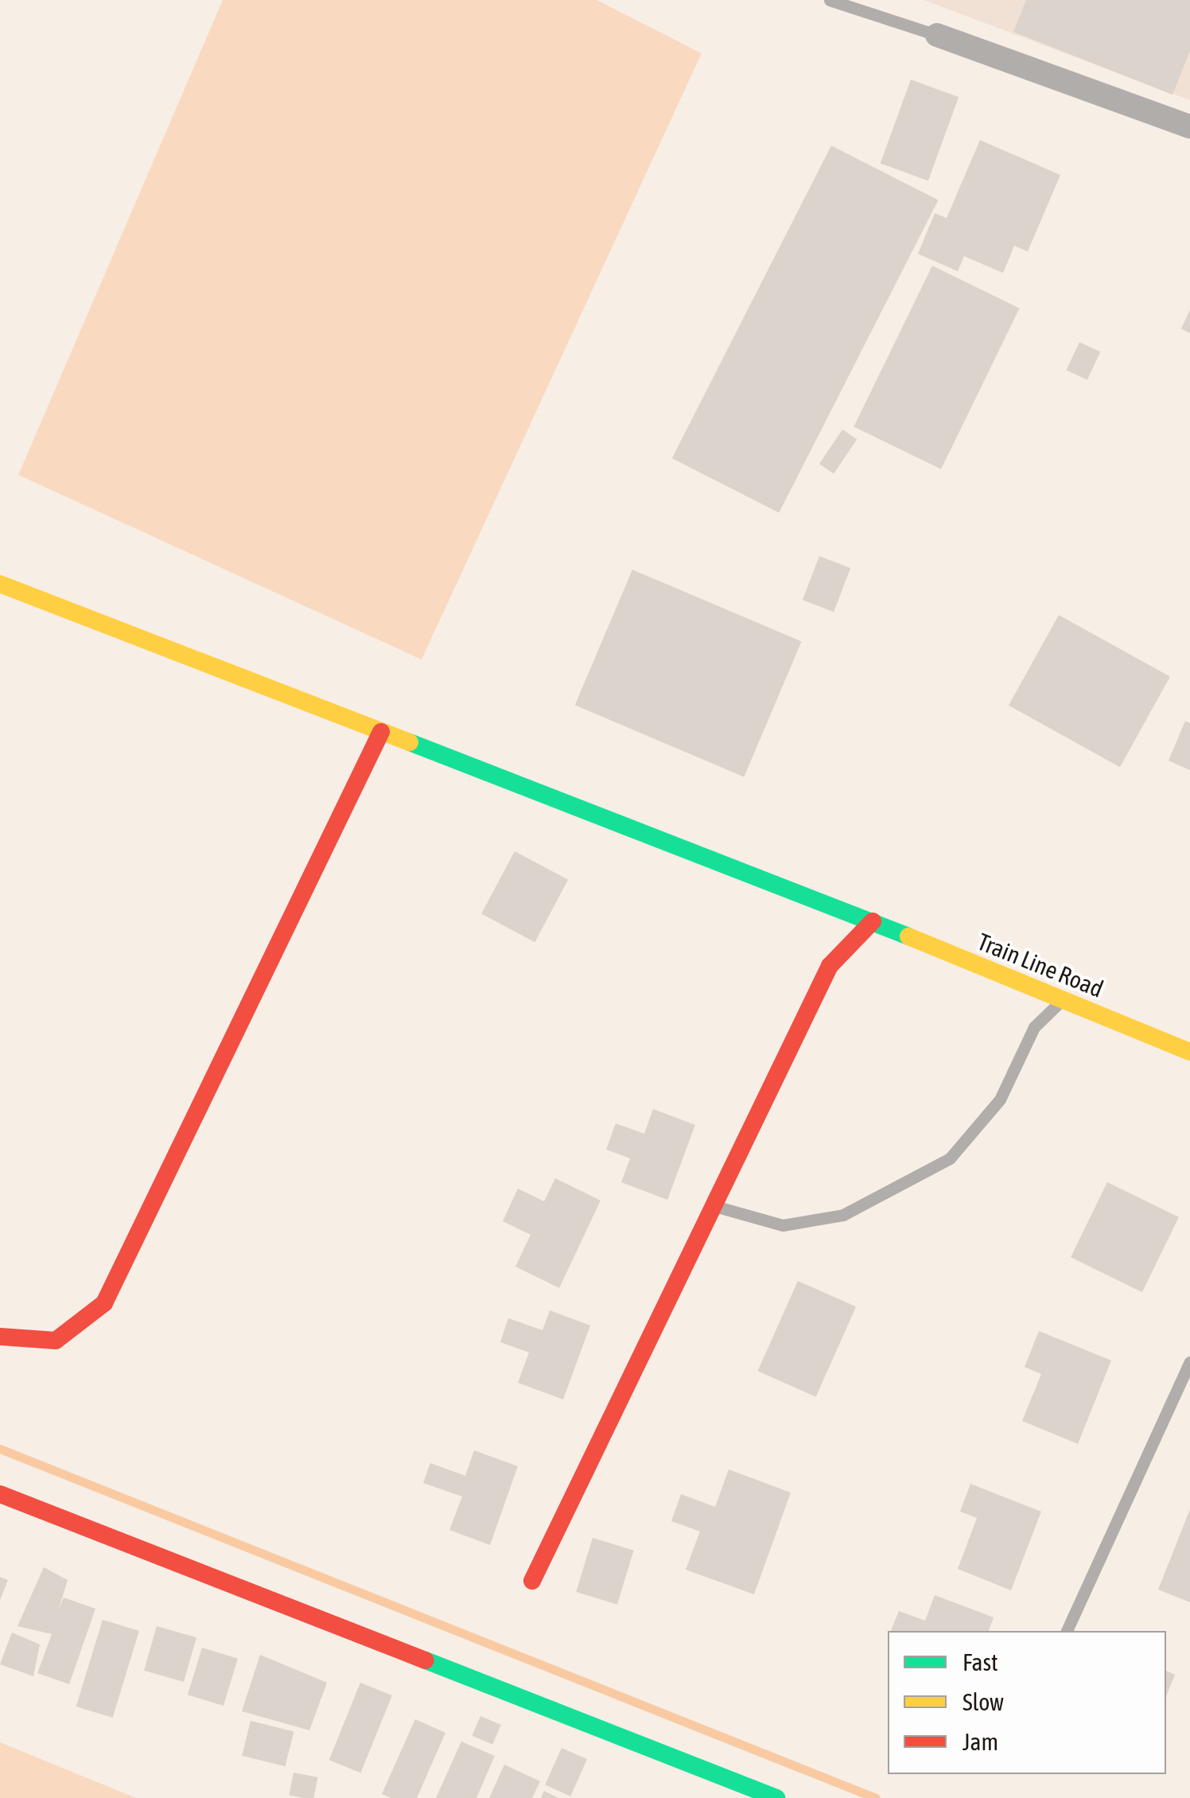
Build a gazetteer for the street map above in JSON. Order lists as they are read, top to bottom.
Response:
{
  "streets": {
    "street": ["Train Line Road"]
  },
  "legend": ["Fast", "Slow", "Jam"]
}
